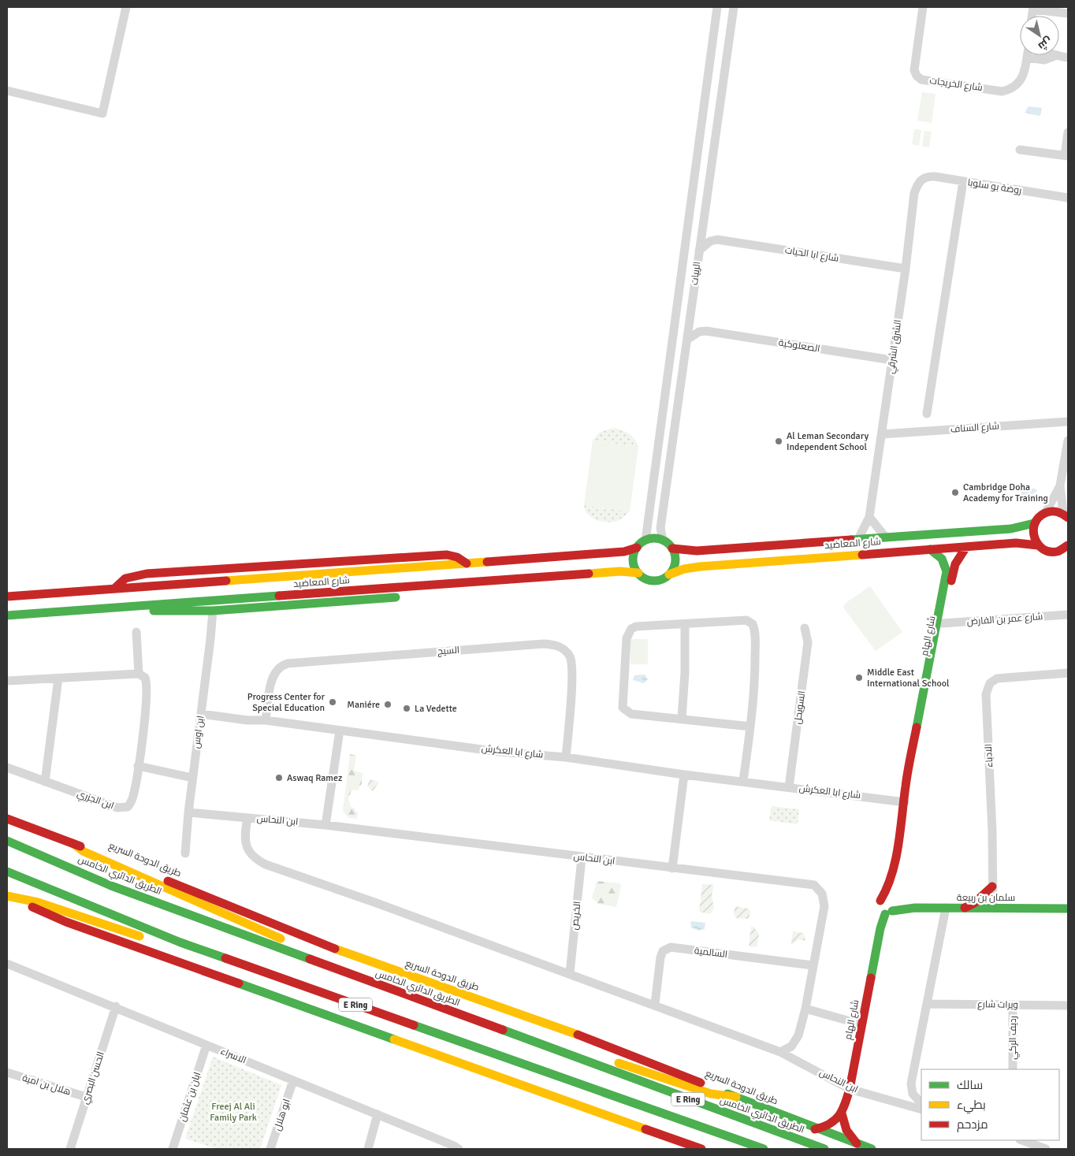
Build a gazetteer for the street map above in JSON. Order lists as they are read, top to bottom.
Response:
{
  "streets": {
    "main road": [
      "شارع المعاضيد",
      "شارع الهام",
      "طريق الدوحة السريع",
      "الطريق الدائري الخامس",
      "سلمان بن ربيعة",
      "E Ring"
    ],
    "street": [
      "شارع الخريجات",
      "روضة بو سلوبا",
      "شارع ابا الحيات",
      "الربيات",
      "الصعلوكية",
      "الشرق الشرقي",
      "شارع السناف",
      "شارع عمر بن الفارض",
      "السيج",
      "السويحل",
      "ابن اوس",
      "شارع ابا العكرش",
      "الادباء",
      "ابن الجزري",
      "ابن النحاس",
      "الخريص",
      "السالمية",
      "ويرات شارع",
      "رديف الركي",
      "الاسراء",
      "الحسن البصري",
      "هلال بن امية",
      "ابان بن عثمان",
      "ابو هلال"
    ]
  },
  "crossings": [
    ["روضة بو سلوبا", "الشرق الشرقي"],
    ["شارع ابا الحيات", "الشرق الشرقي"],
    ["الربيات", "شارع المعاضيد"],
    ["الصعلوكية", "الشرق الشرقي"],
    ["الشرق الشرقي", "شارع السناف"],
    ["الشرق الشرقي", "شارع المعاضيد"],
    ["شارع المعاضيد", "شارع الهام"],
    ["شارع عمر بن الفارض", "شارع الهام"],
    ["شارع الهام", "شارع ابا العكرش"],
    ["شارع الهام", "ابن النحاس"],
    ["شارع الهام", "سلمان بن ربيعة"],
    ["السيج", "شارع ابا العكرش"],
    ["السويحل", "شارع ابا العكرش"],
    ["ابن اوس", "شارع ابا العكرش"],
    ["ابن اوس", "ابن النحاس"],
    ["الادباء", "سلمان بن ربيعة"],
    ["ابن النحاس", "الخريص"],
    ["ابن النحاس", "السالمية"],
    ["ويرات شارع", "رديف الركي"],
    ["الاسراء", "الحسن البصري"],
    ["الاسراء", "ابان بن عثمان"],
    ["الاسراء", "ابو هلال"],
    ["الحسن البصري", "هلال بن امية"]
  ],
  "parks": ["Freej Al Ali Family Park"],
  "places": [
    "Al Leman Secondary Independent School",
    "Cambridge Doha Academy for Training",
    "Middle East International School",
    "Progress Center for Special Education",
    "Maniére",
    "La Vedette",
    "Aswaq Ramez"
  ],
  "legend": ["سالك", "بطيء", "مزدحم"],
  "north": "bottom right"
}
